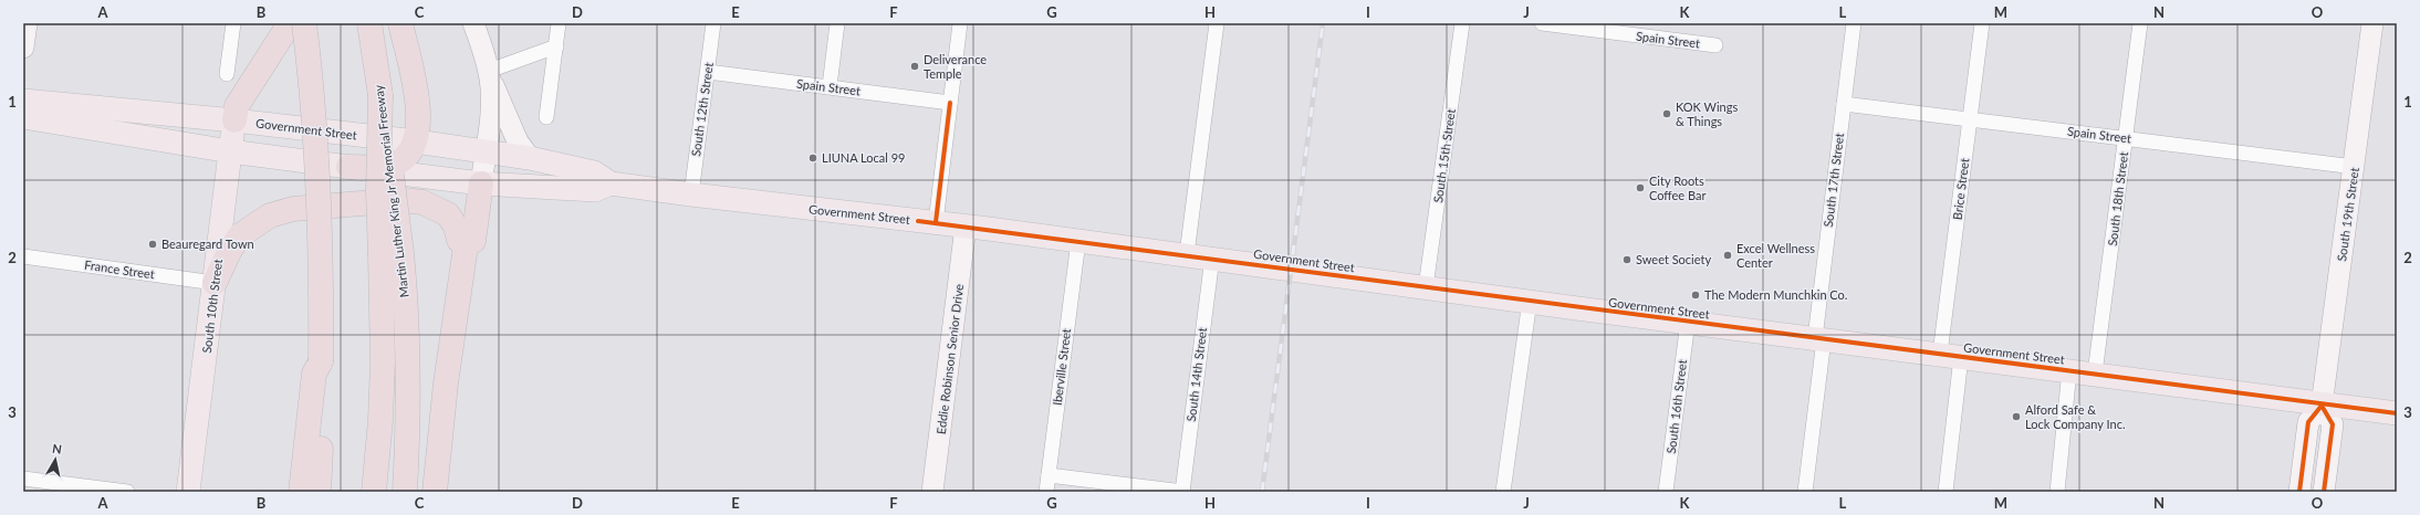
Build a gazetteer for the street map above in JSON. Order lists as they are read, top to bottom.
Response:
{
  "streets": {
    "highway": ["Martin Luther King Jr Memorial Freeway"],
    "main road": ["Government Street", "South 10th Street"],
    "street": [
      "Spain Street",
      "South 12th Street",
      "South 15th Street",
      "South 17th Street",
      "Brice Street",
      "South 18th Street",
      "South 19th Street",
      "France Street",
      "Eddie Robinson Senior Drive",
      "Iberville Street",
      "South 14th Street",
      "South 16th Street"
    ]
  },
  "crossings": [
    ["Spain Street", "South 12th Street"],
    ["Spain Street", "South 17th Street"],
    ["Spain Street", "Brice Street"],
    ["Spain Street", "South 18th Street"],
    ["Spain Street", "South 19th Street"],
    ["South 12th Street", "Government Street"],
    ["Government Street", "South 15th Street"],
    ["Government Street", "South 17th Street"],
    ["Government Street", "Brice Street"],
    ["Government Street", "South 18th Street"],
    ["Government Street", "South 19th Street"],
    ["Government Street", "South 10th Street"],
    ["Government Street", "Eddie Robinson Senior Drive"],
    ["Government Street", "Iberville Street"],
    ["Government Street", "South 14th Street"],
    ["Government Street", "South 16th Street"],
    ["France Street", "South 10th Street"]
  ],
  "places": [
    "Deliverance Temple",
    "KOK Wings & Things",
    "LIUNA Local 99",
    "City Roots Coffee Bar",
    "Beauregard Town",
    "Excel Wellness Center",
    "Sweet Society",
    "The Modern Munchkin Co.",
    "Alford Safe & Lock Company Inc."
  ],
  "north": "top",
  "grid": {
    "columns": [
      "A",
      "B",
      "C",
      "D",
      "E",
      "F",
      "G",
      "H",
      "I",
      "J",
      "K",
      "L",
      "M",
      "N",
      "O"
    ],
    "rows": ["1", "2", "3"]
  }
}
